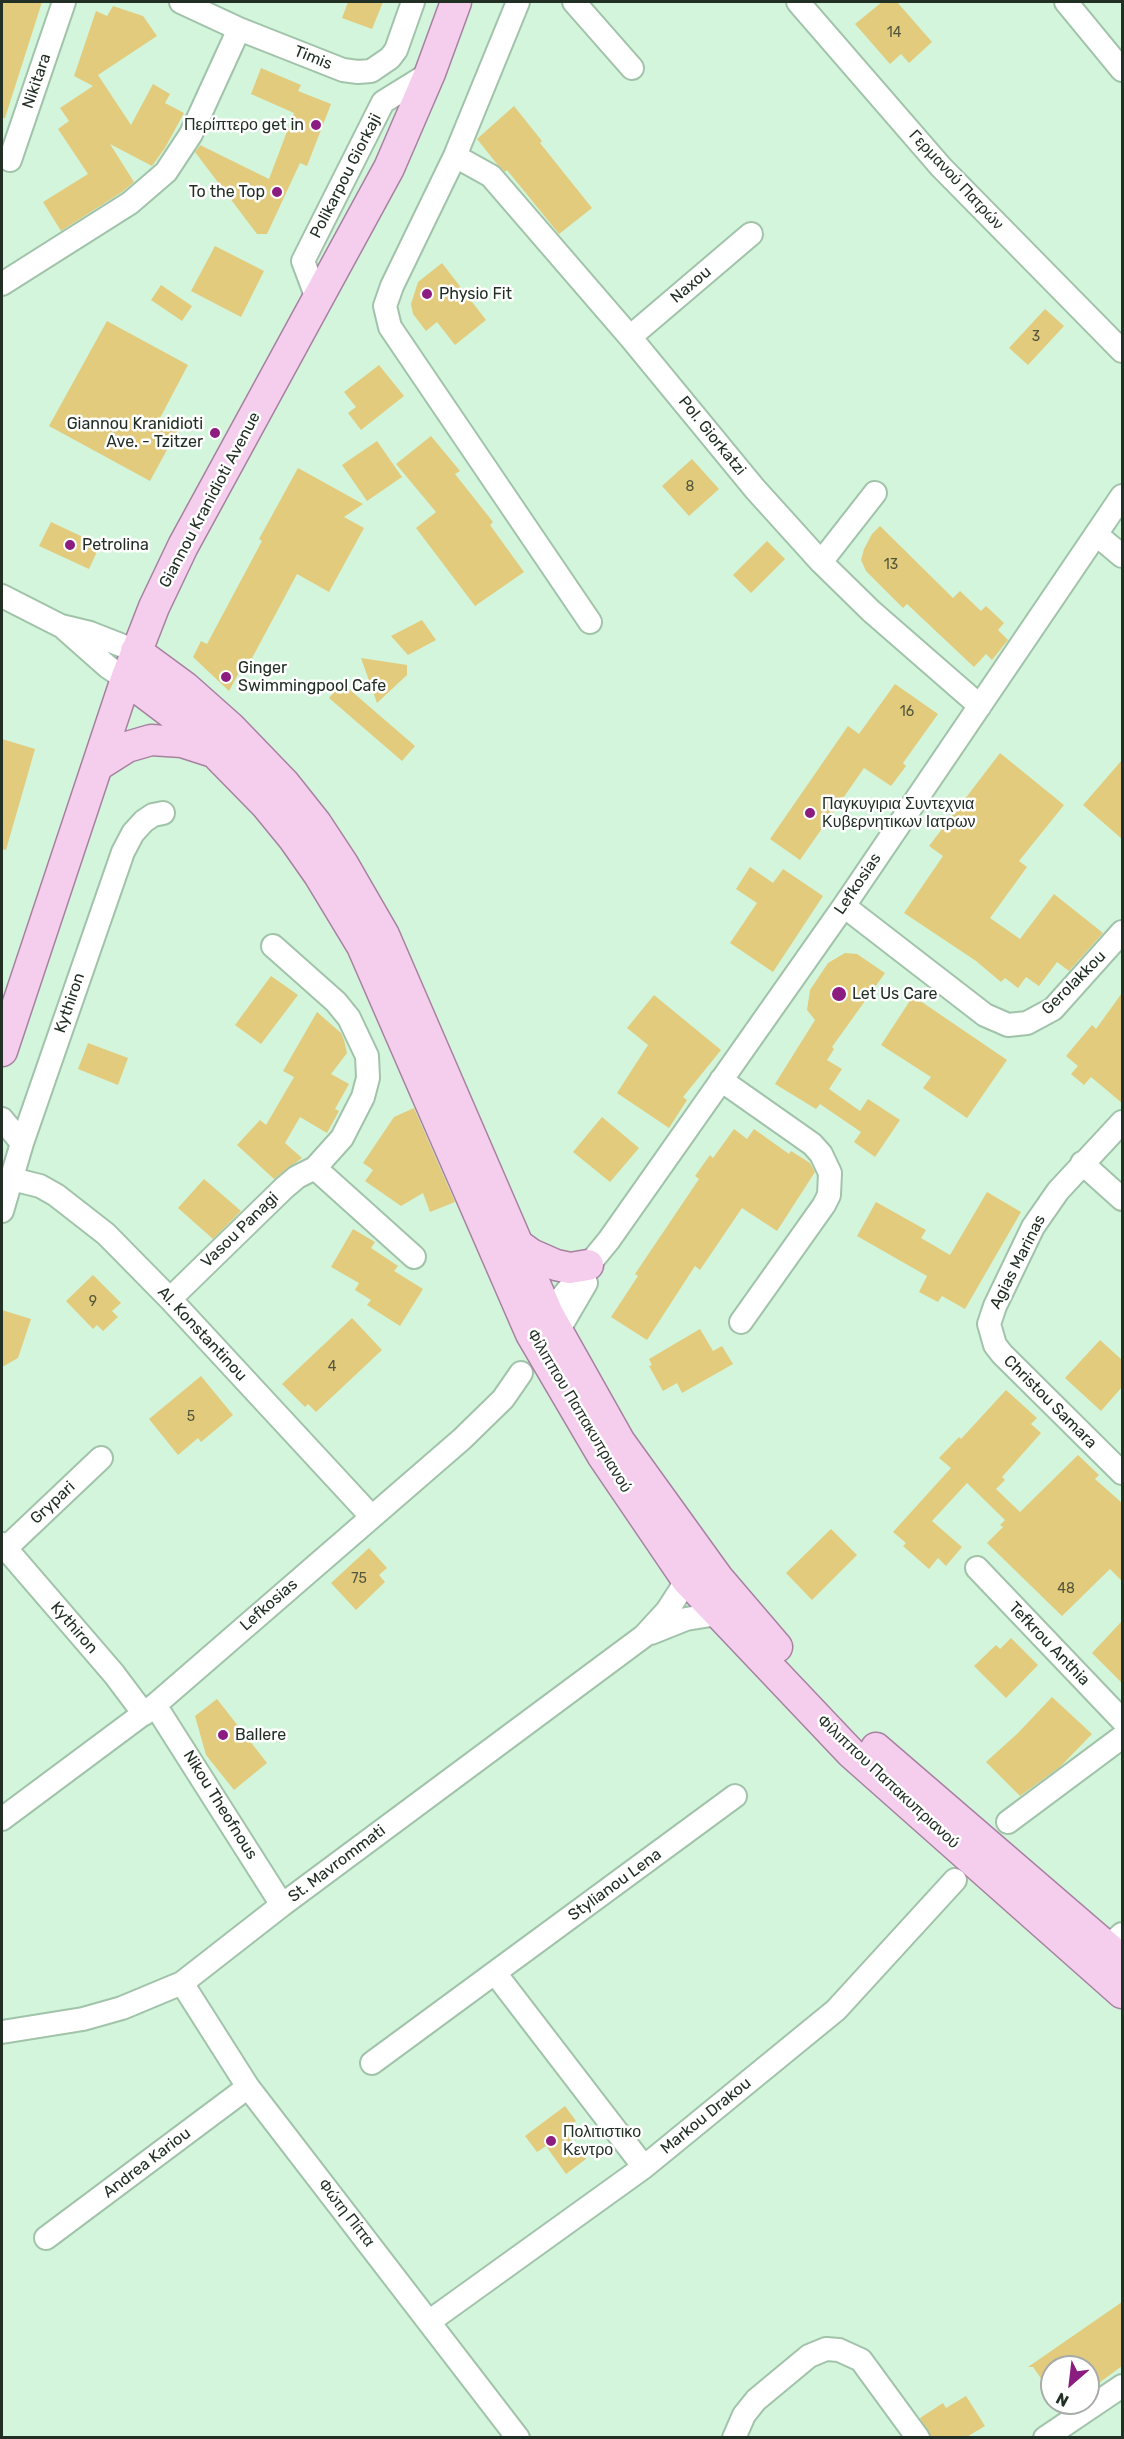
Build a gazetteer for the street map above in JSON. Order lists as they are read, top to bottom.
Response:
{
  "streets": {
    "main road": ["Giannou Kranidioti Avenue", "Φίλιππου Παπακυπριανού"],
    "street": [
      "Timis",
      "Nikitara",
      "Γερμανού Πατρών",
      "Naxou",
      "Pol. Giorkatzi",
      "Lefkosias",
      "Gerolakkou",
      "Kythiron",
      "Vasou Panagi",
      "Agias Marinas",
      "Al. Konstantinou",
      "Christou Samara",
      "Grypari",
      "Tefkrou Anthia",
      "Nikou Theofnous",
      "St. Mavrommati",
      "Stylianou Lena",
      "Markou Drakou",
      "Andrea Kariou",
      "Φώτη Πίττα"
    ]
  },
  "crossings": [
    ["Naxou", "Pol. Giorkatzi"],
    ["Pol. Giorkatzi", "Lefkosias"],
    ["Giannou Kranidioti Avenue", "Φίλιππου Παπακυπριανού"],
    ["Lefkosias", "Gerolakkou"],
    ["Lefkosias", "Kythiron"],
    ["Lefkosias", "Al. Konstantinou"],
    ["Lefkosias", "Φίλιππου Παπακυπριανού"],
    ["Lefkosias", "Nikou Theofnous"],
    ["Kythiron", "Al. Konstantinou"],
    ["Kythiron", "Grypari"],
    ["Kythiron", "Nikou Theofnous"],
    ["Vasou Panagi", "Al. Konstantinou"],
    ["Agias Marinas", "Christou Samara"],
    ["Φίλιππου Παπακυπριανού", "St. Mavrommati"],
    ["Nikou Theofnous", "St. Mavrommati"],
    ["St. Mavrommati", "Φώτη Πίττα"],
    ["Markou Drakou", "Φώτη Πίττα"],
    ["Andrea Kariou", "Φώτη Πίττα"]
  ],
  "places": [
    "Περίπτερο get in",
    "To the Top",
    "Physio Fit",
    "Giannou Kranidioti Ave. - Tzitzer",
    "Petrolina",
    "Ginger Swimmingpool Cafe",
    "Παγκυγιρια Συντεχνια Κυβερνητικων Ιατρων",
    "Let Us Care",
    "Ballere",
    "Πολιτιστικο Κεντρο"
  ],
  "house_numbers": [
    "14",
    "3",
    "8",
    "13",
    "16",
    "9",
    "4",
    "5",
    "75",
    "48"
  ],
  "north": "bottom left"
}
